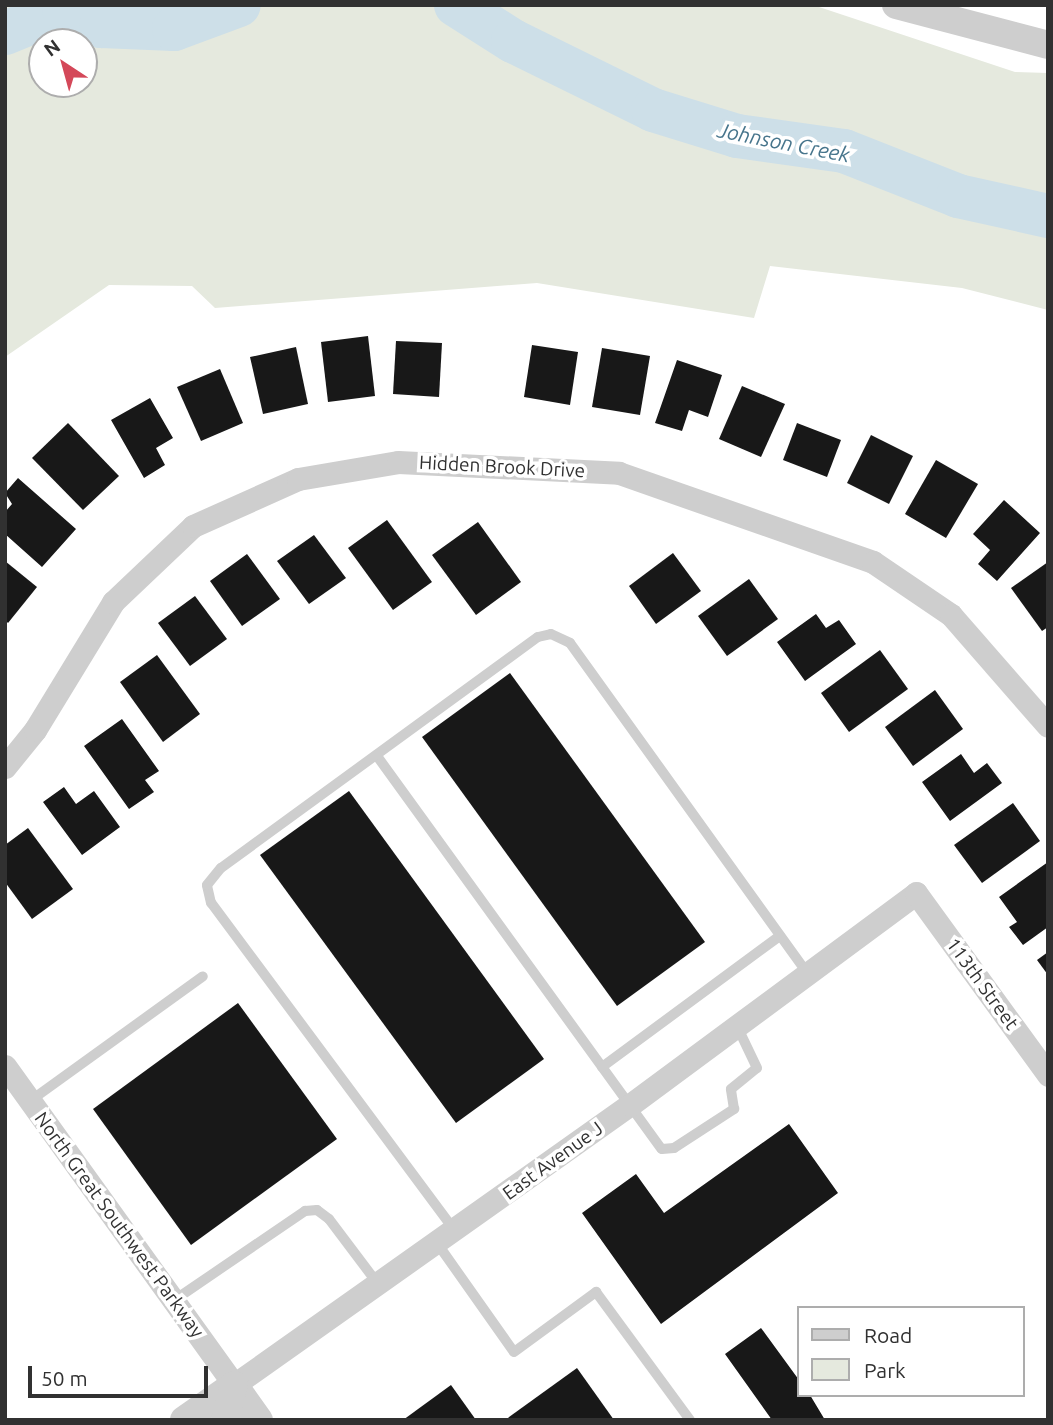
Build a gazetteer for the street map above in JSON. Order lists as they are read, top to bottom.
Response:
{
  "streets": {
    "street": [
      "Hidden Brook Drive",
      "113th Street",
      "East Avenue J",
      "North Great Southwest Parkway"
    ]
  },
  "crossings": [
    ["113th Street", "East Avenue J"],
    ["East Avenue J", "North Great Southwest Parkway"]
  ],
  "water": ["Johnson Creek"],
  "legend": ["Road", "Park"],
  "scale_bar": "50 m",
  "north": "top left"
}
